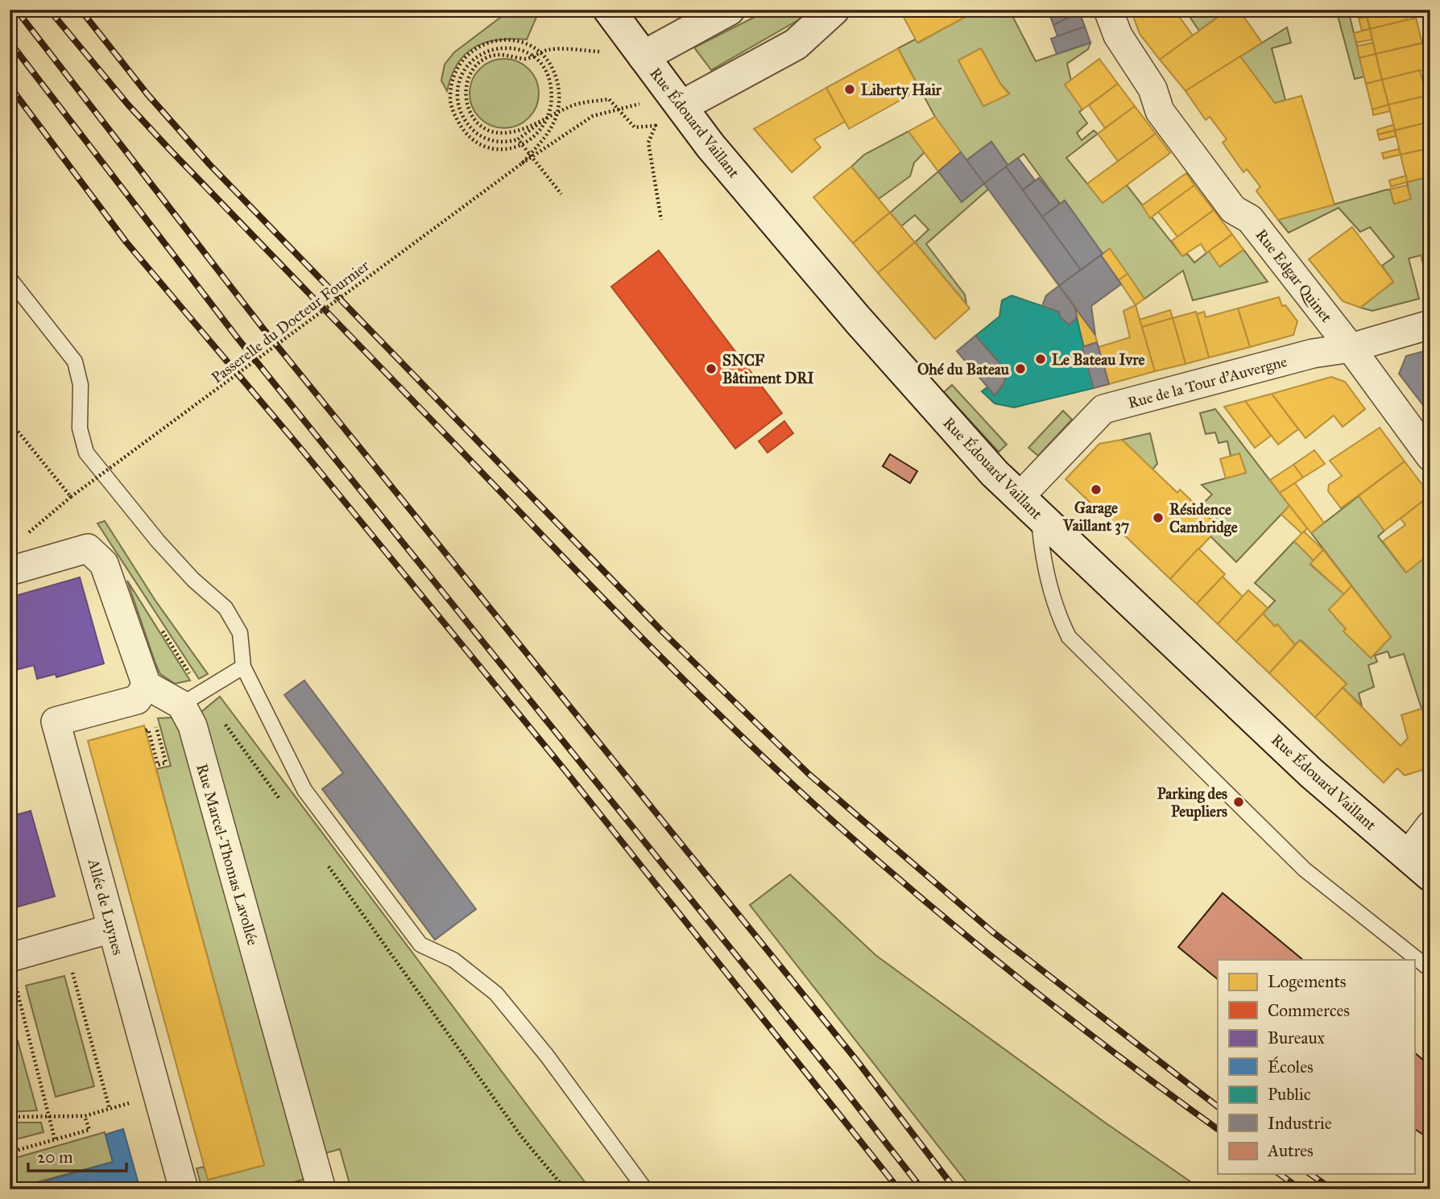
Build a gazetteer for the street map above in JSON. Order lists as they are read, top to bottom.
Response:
{
  "streets": {
    "main road": ["Rue Édouard Vaillant"],
    "street": [
      "Rue Edgar Quinet",
      "Rue de la Tour d'Auvergne",
      "Rue Marcel-Thomas Lavollée",
      "Allée de Luynes"
    ],
    "path": ["Passerelle du Docteur Fournier"]
  },
  "crossings": [
    ["Rue Édouard Vaillant", "Rue de la Tour d'Auvergne"],
    ["Rue Edgar Quinet", "Rue de la Tour d'Auvergne"]
  ],
  "places": [
    "Liberty Hair",
    "Le Bateau Ivre",
    "SNCF Bâtiment DRI",
    "Ohé du Bateau",
    "Garage Vaillant 37",
    "Résidence Cambridge",
    "Parking des Peupliers"
  ],
  "legend": [
    "Logements",
    "Commerces",
    "Bureaux",
    "Écoles",
    "Public",
    "Industrie",
    "Autres"
  ],
  "scale_bar": "20 m"
}
